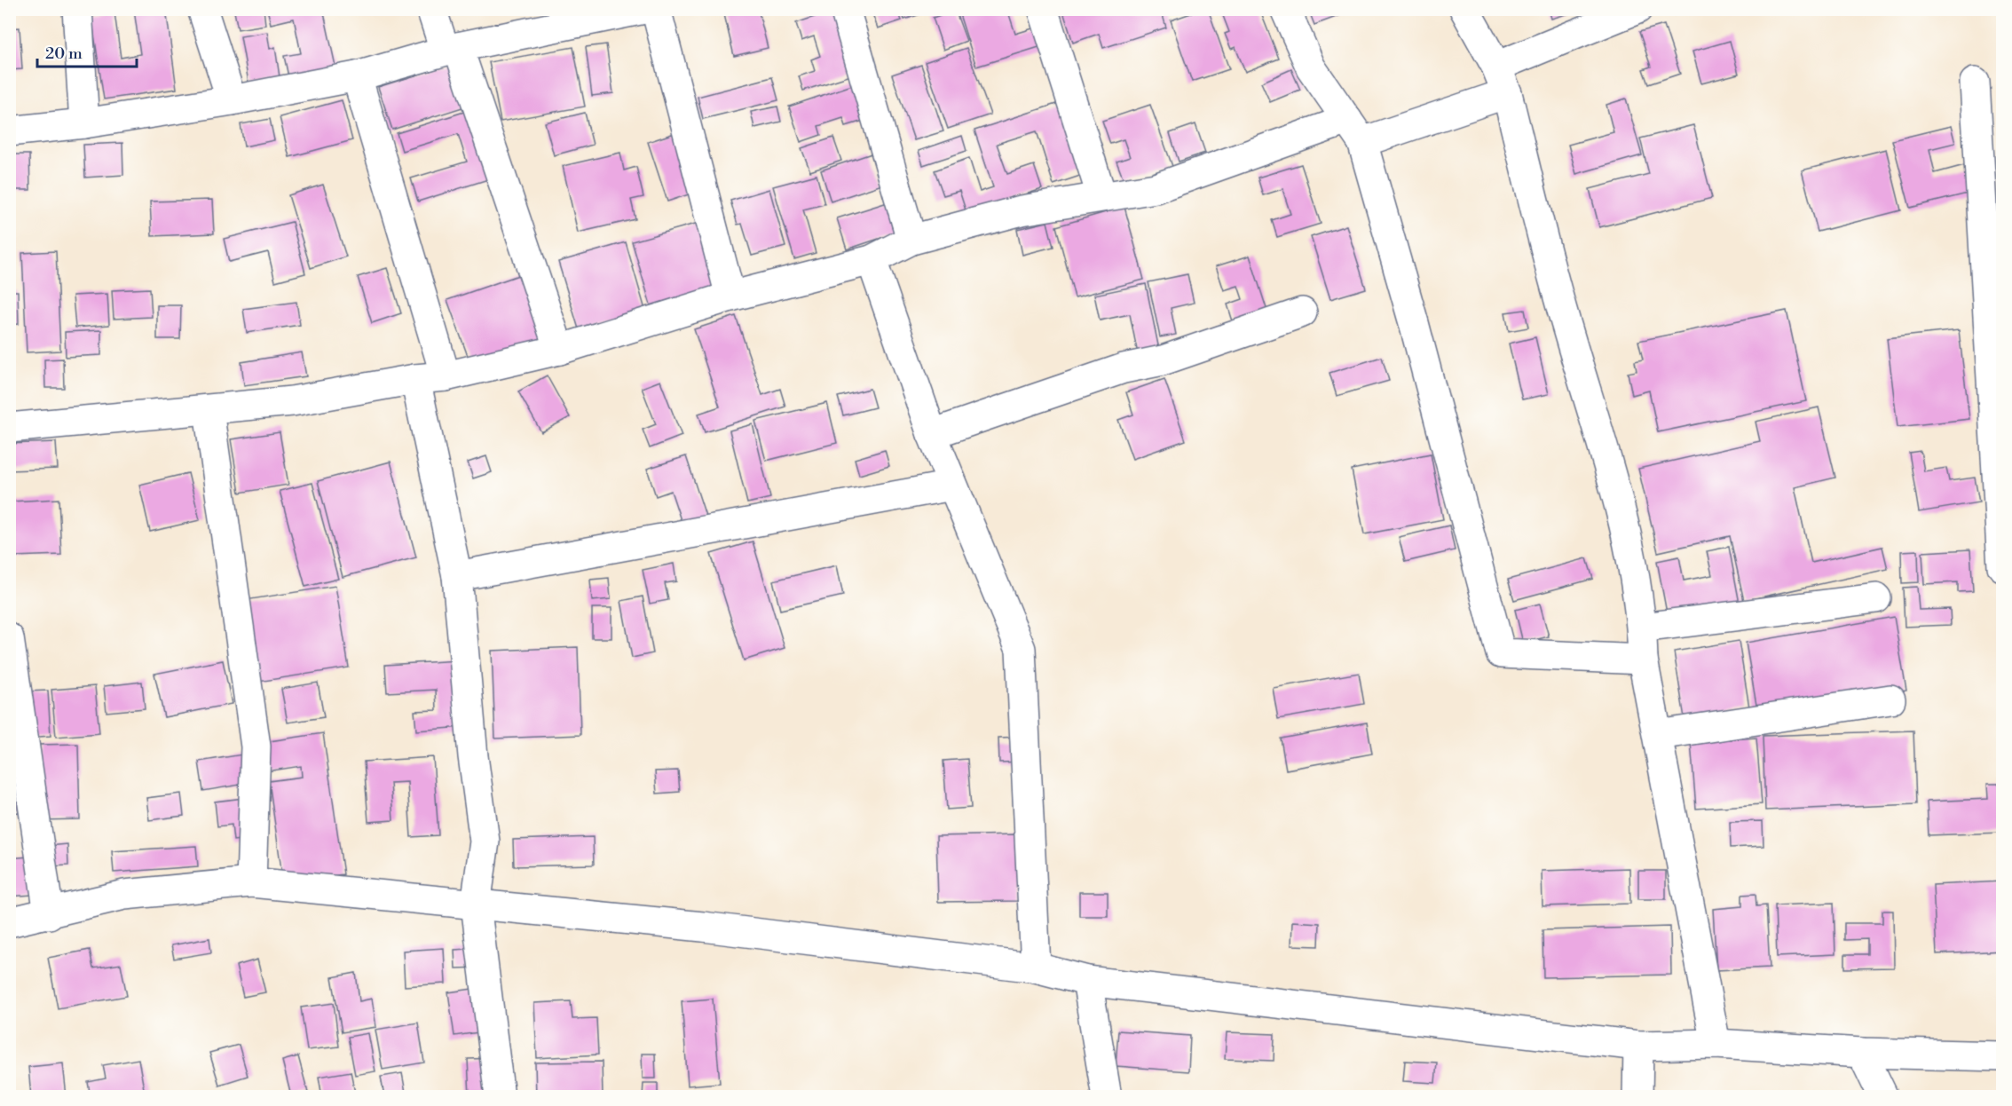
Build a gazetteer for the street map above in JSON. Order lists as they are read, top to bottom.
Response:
{
  "scale_bar": "20 m"
}
